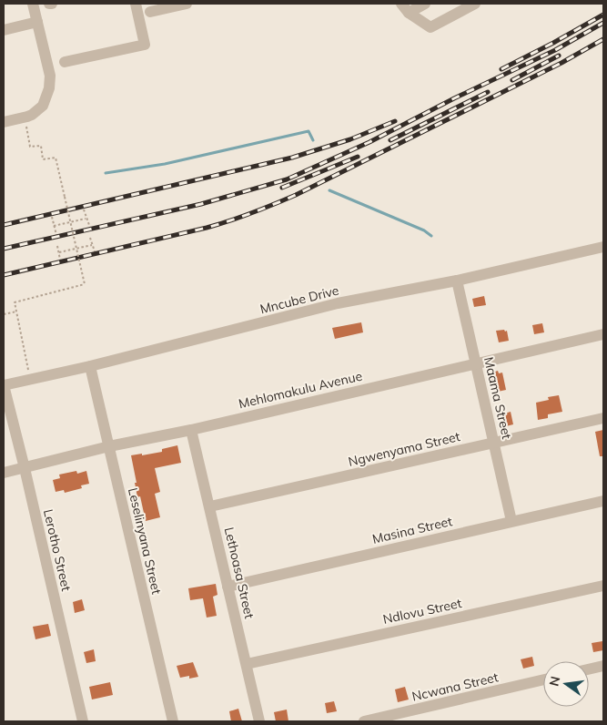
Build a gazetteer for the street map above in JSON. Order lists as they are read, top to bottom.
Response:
{
  "streets": {
    "street": [
      "Mncube Drive",
      "Mehlomakulu Avenue",
      "Maama Street",
      "Ngwenyama Street",
      "Masina Street",
      "Leselinyana Street",
      "Lerotho Street",
      "Lethoasa Street",
      "Ndlovu Street",
      "Ncwana Street"
    ]
  },
  "crossings": [
    ["Mncube Drive", "Maama Street"],
    ["Mncube Drive", "Leselinyana Street"],
    ["Mncube Drive", "Lerotho Street"],
    ["Mehlomakulu Avenue", "Maama Street"],
    ["Mehlomakulu Avenue", "Leselinyana Street"],
    ["Mehlomakulu Avenue", "Lerotho Street"],
    ["Mehlomakulu Avenue", "Lethoasa Street"],
    ["Maama Street", "Ngwenyama Street"],
    ["Maama Street", "Masina Street"],
    ["Ngwenyama Street", "Lethoasa Street"],
    ["Masina Street", "Lethoasa Street"],
    ["Lethoasa Street", "Ndlovu Street"]
  ],
  "north": "left"
}
